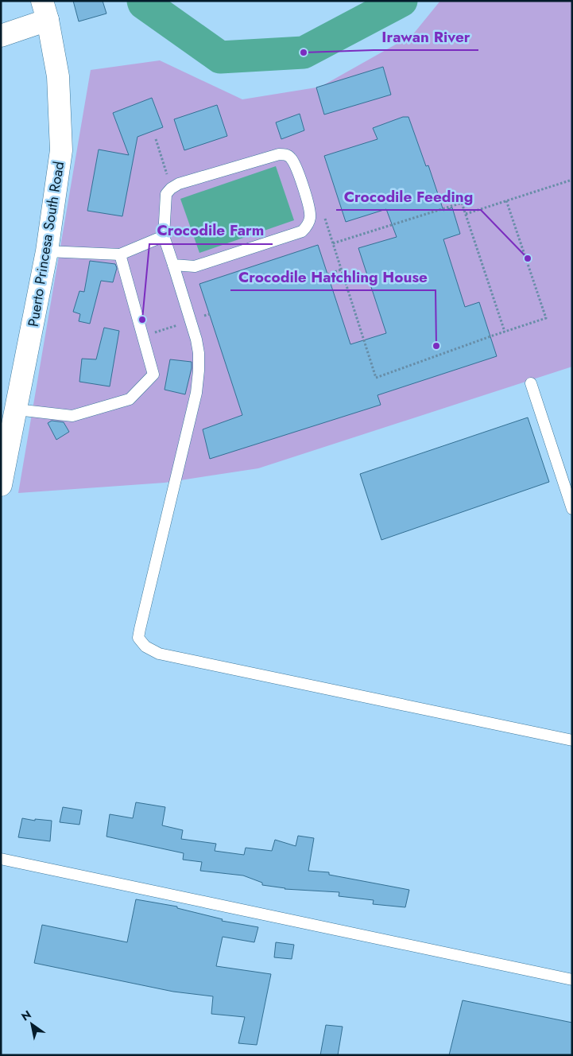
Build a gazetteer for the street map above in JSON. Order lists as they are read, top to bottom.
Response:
{
  "streets": {
    "main road": ["Puerto Princesa South Road"]
  },
  "places": [
    "Irawan River",
    "Crocodile Feeding",
    "Crocodile Farm",
    "Crocodile Hatchling House"
  ],
  "north": "top left"
}
